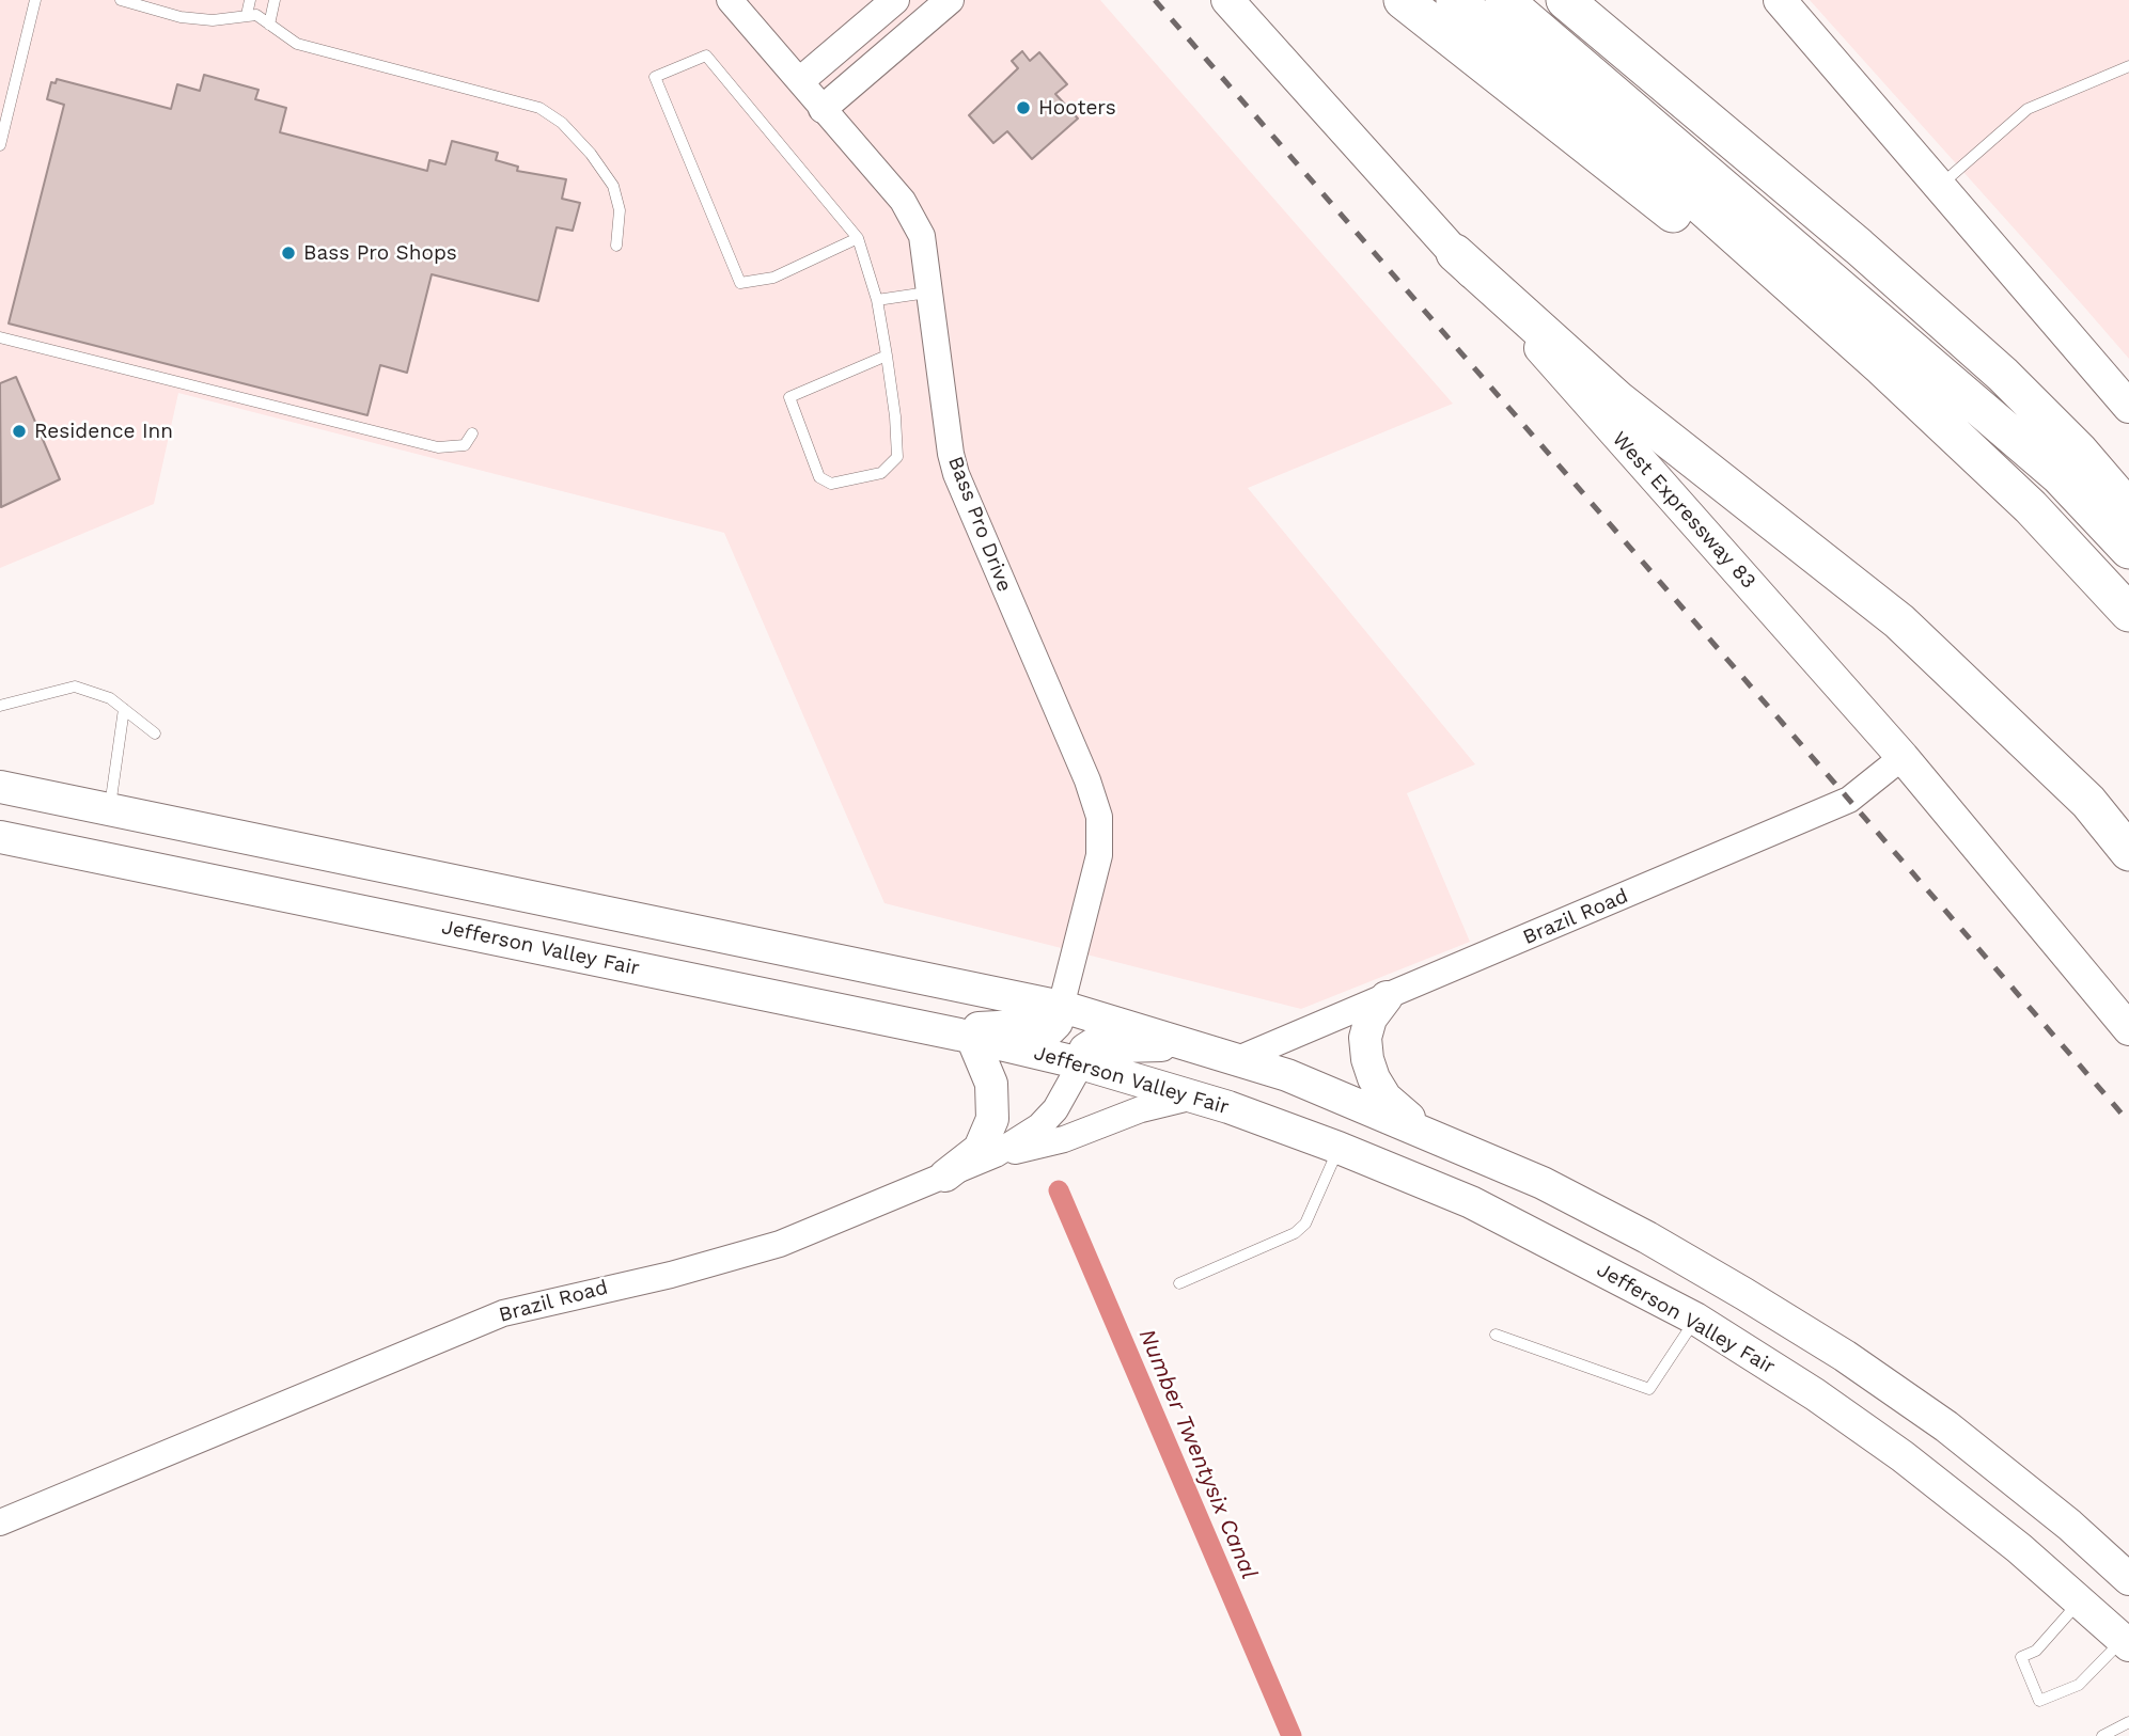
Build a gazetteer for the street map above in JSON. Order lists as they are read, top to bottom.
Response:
{
  "streets": {
    "main road": ["West Expressway 83", "Jefferson Valley Fair"],
    "street": ["Bass Pro Drive", "Brazil Road"]
  },
  "crossings": [
    ["West Expressway 83", "Brazil Road"],
    ["Brazil Road", "Jefferson Valley Fair"]
  ],
  "water": ["Number Twentysix Canal"],
  "places": ["Hooters", "Bass Pro Shops", "Residence Inn"]
}
